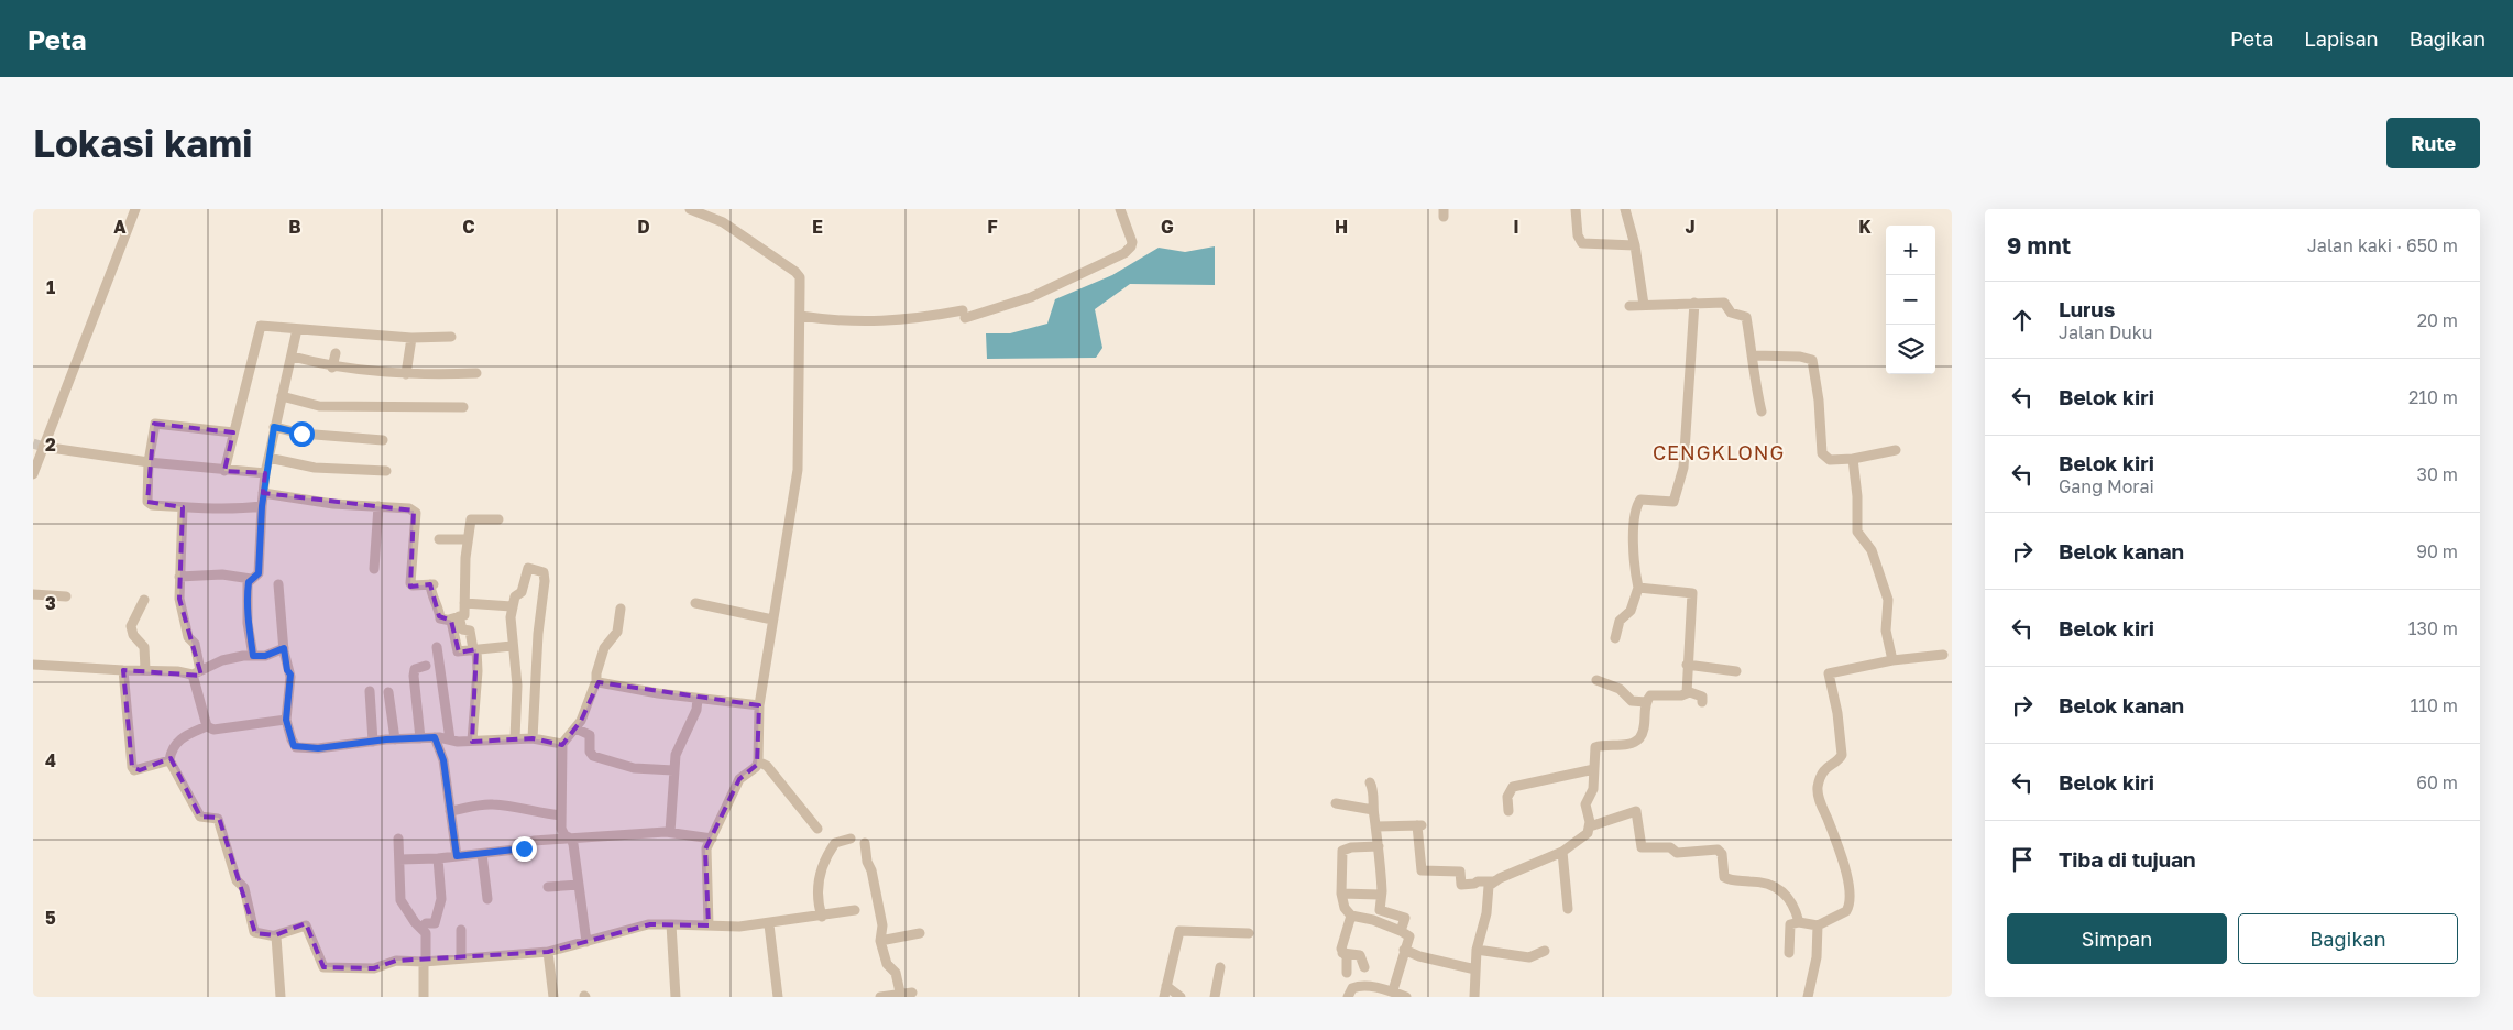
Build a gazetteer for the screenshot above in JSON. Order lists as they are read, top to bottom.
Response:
{
  "districts": ["CENGKLONG"],
  "page": {
    "header": "Peta",
    "nav": ["Peta", "Lapisan", "Bagikan"],
    "buttons": [
      "Rute",
      ["Simpan", "Bagikan"]
    ],
    "title": "Lokasi kami",
    "heading": ["9 mnt", "Jalan kaki · 650 m"],
    "map_buttons": ["+", "−"],
    "list": [
      ["Lurus", "Jalan Duku", "20 m"],
      ["Belok kiri", "210 m"],
      ["Belok kiri", "Gang Morai", "30 m"],
      ["Belok kanan", "90 m"],
      ["Belok kiri", "130 m"],
      ["Belok kanan", "110 m"],
      ["Belok kiri", "60 m"],
      "Tiba di tujuan"
    ]
  },
  "grid": {
    "columns": [
      "A",
      "B",
      "C",
      "D",
      "E",
      "F",
      "G",
      "H",
      "I",
      "J",
      "K"
    ],
    "rows": [
      "1",
      "2",
      "3",
      "4",
      "5"
    ]
  }
}
